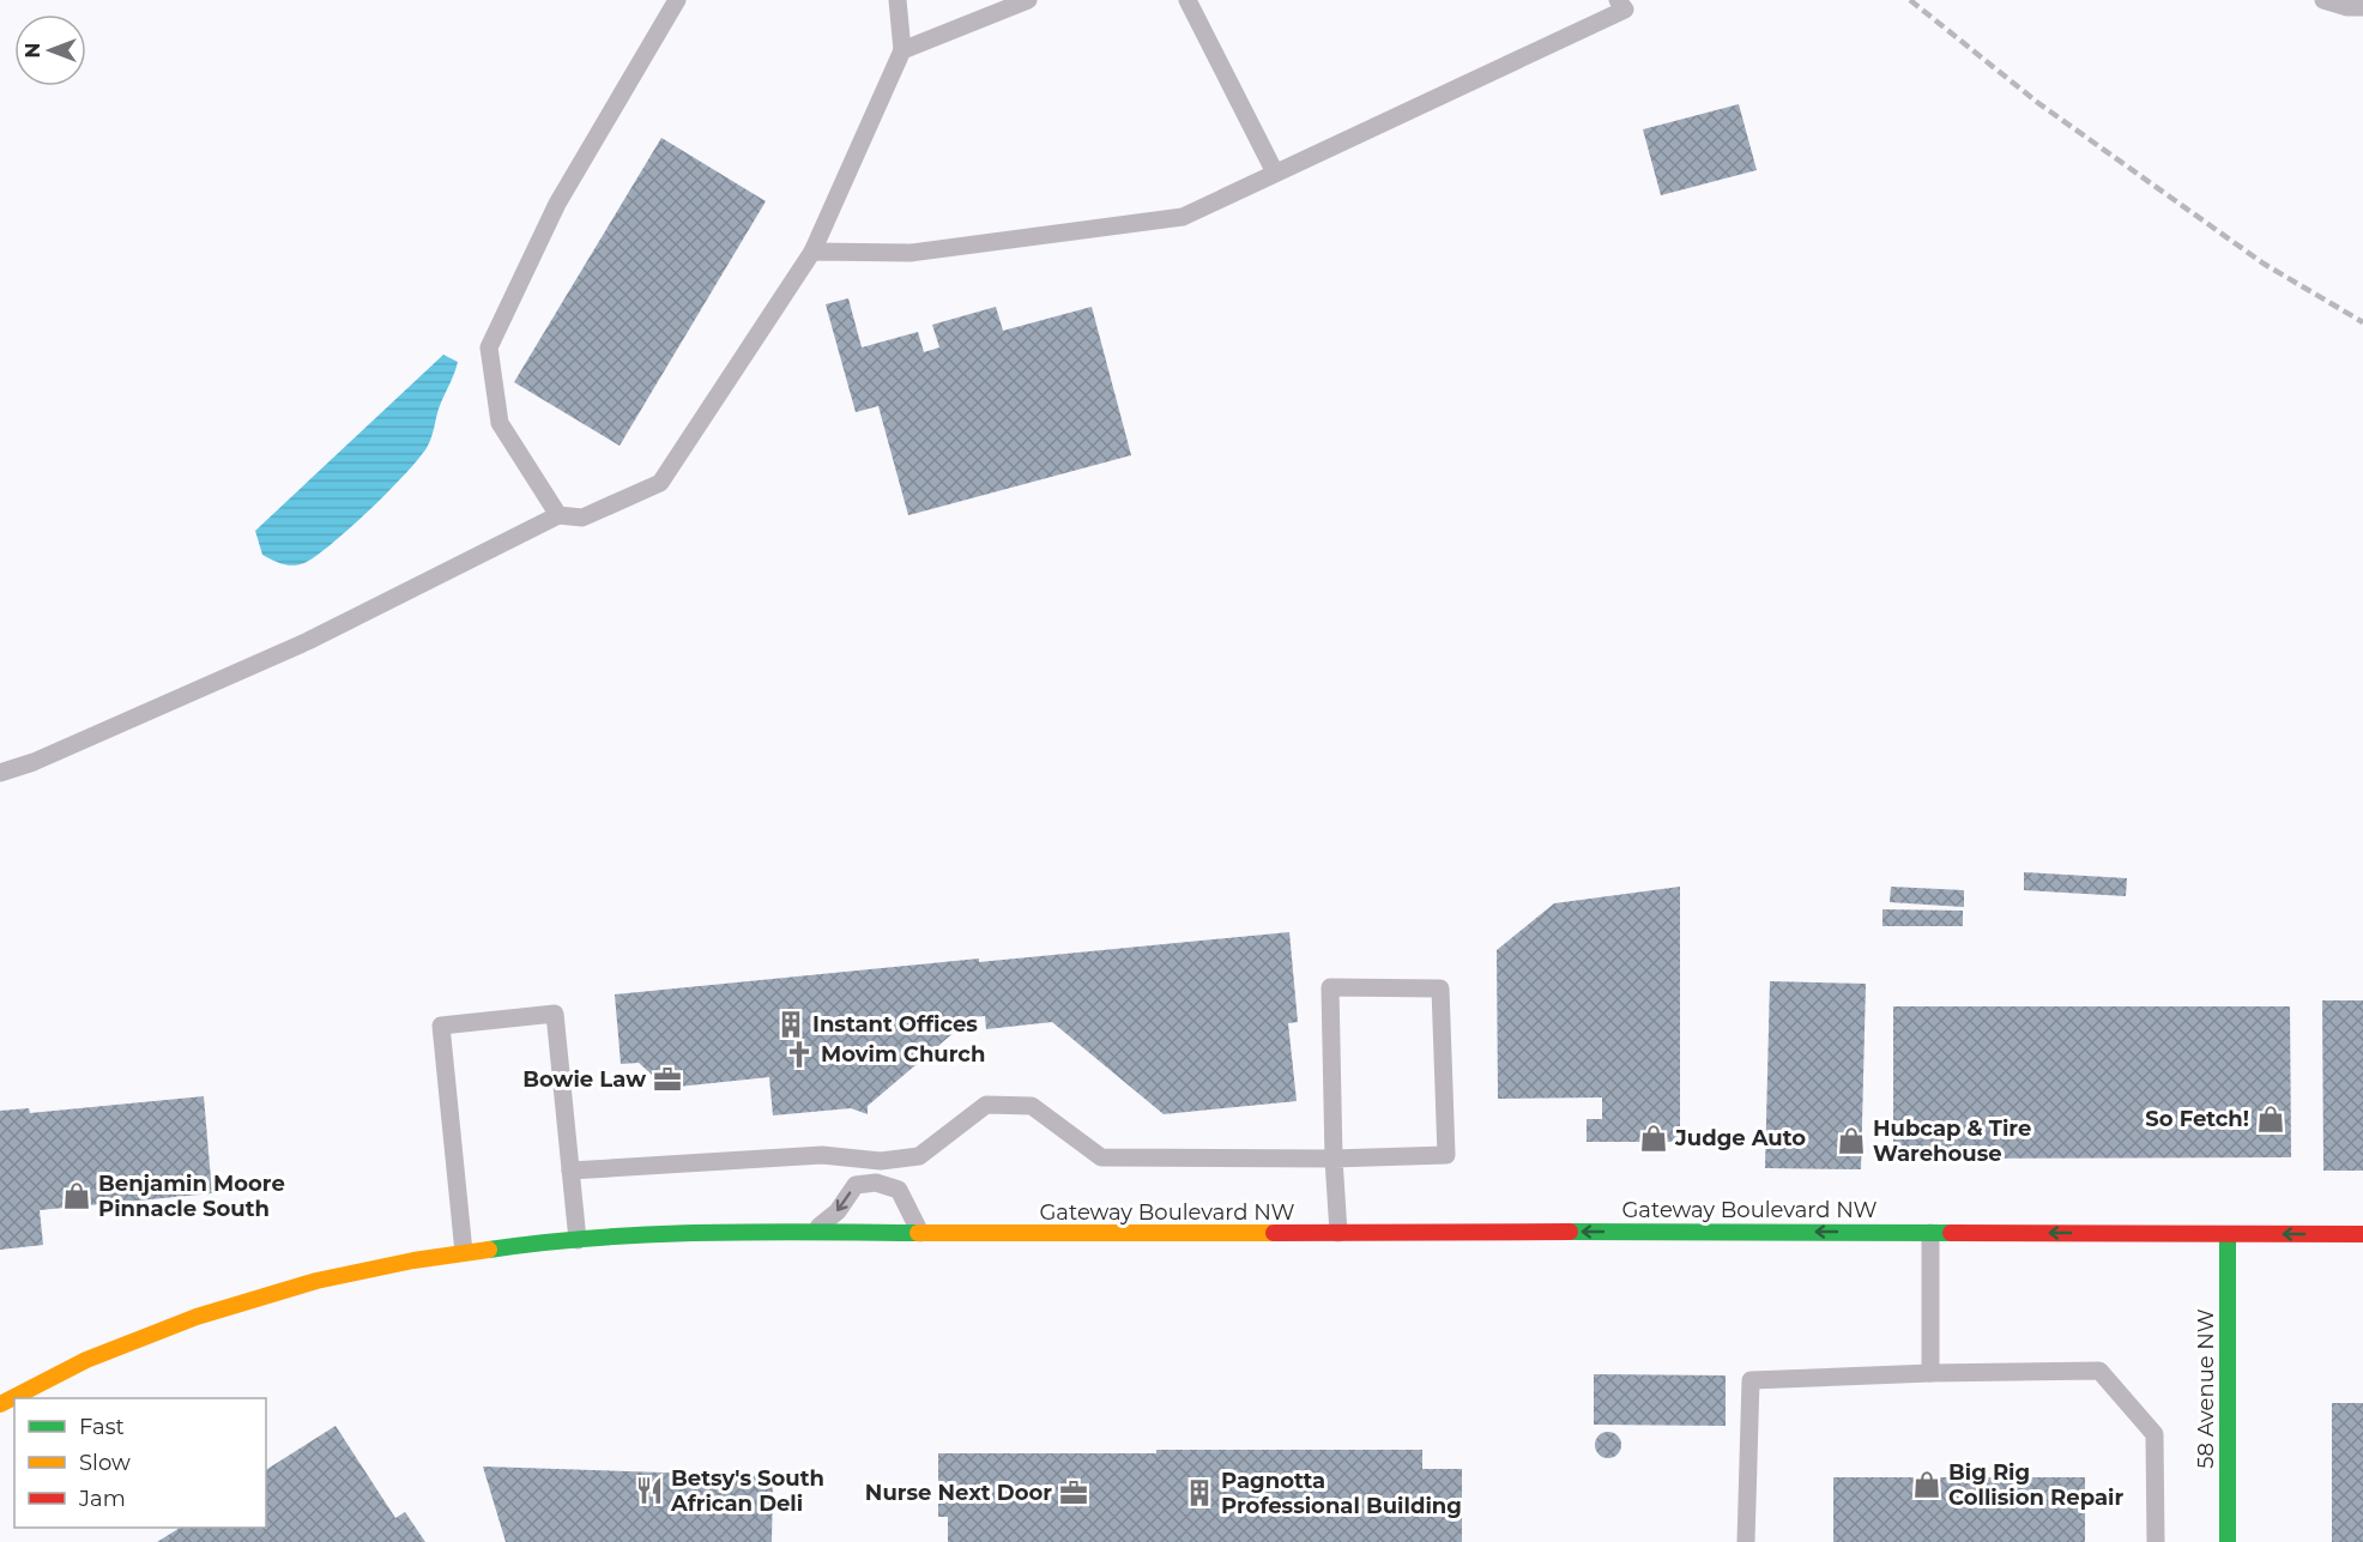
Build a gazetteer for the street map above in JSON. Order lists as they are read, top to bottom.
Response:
{
  "streets": {
    "main road": ["Gateway Boulevard NW", "58 Avenue NW"]
  },
  "crossings": [
    ["Gateway Boulevard NW", "58 Avenue NW"]
  ],
  "one_way": ["Gateway Boulevard NW"],
  "places": {
    "building": ["Instant Offices", "Pagnotta Professional Building"],
    "church": ["Movim Church"],
    "office": ["Bowie Law", "Nurse Next Door"],
    "shop": [
      "So Fetch!",
      "Judge Auto",
      "Hubcap & Tire Warehouse",
      "Benjamin Moore Pinnacle South",
      "Big Rig Collision Repair"
    ],
    "restaurant": ["Betsy's South African Deli"]
  },
  "legend": ["Fast", "Slow", "Jam"],
  "north": "left"
}
